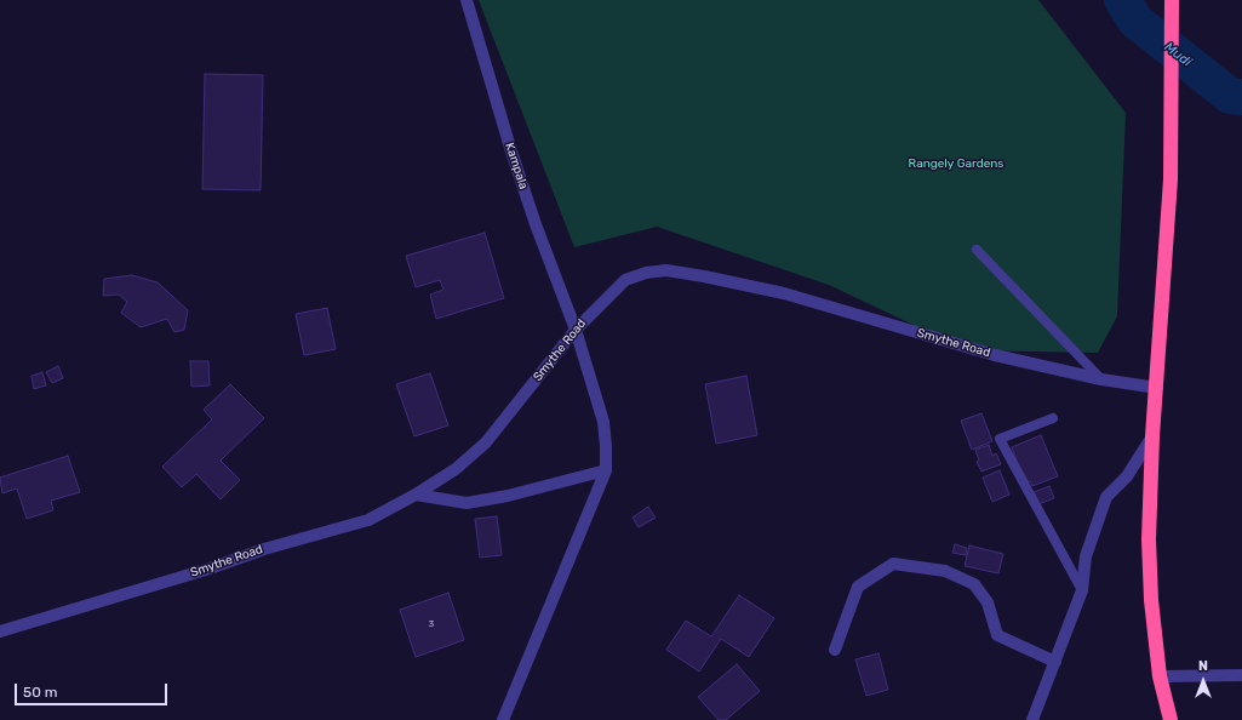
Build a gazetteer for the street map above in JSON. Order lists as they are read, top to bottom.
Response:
{
  "streets": {
    "street": ["Kampala", "Smythe Road"]
  },
  "crossings": [
    ["Kampala", "Smythe Road"]
  ],
  "water": ["Mudi"],
  "parks": ["Rangely Gardens"],
  "house_numbers": ["3"],
  "scale_bar": "50 m",
  "north": "top"
}
